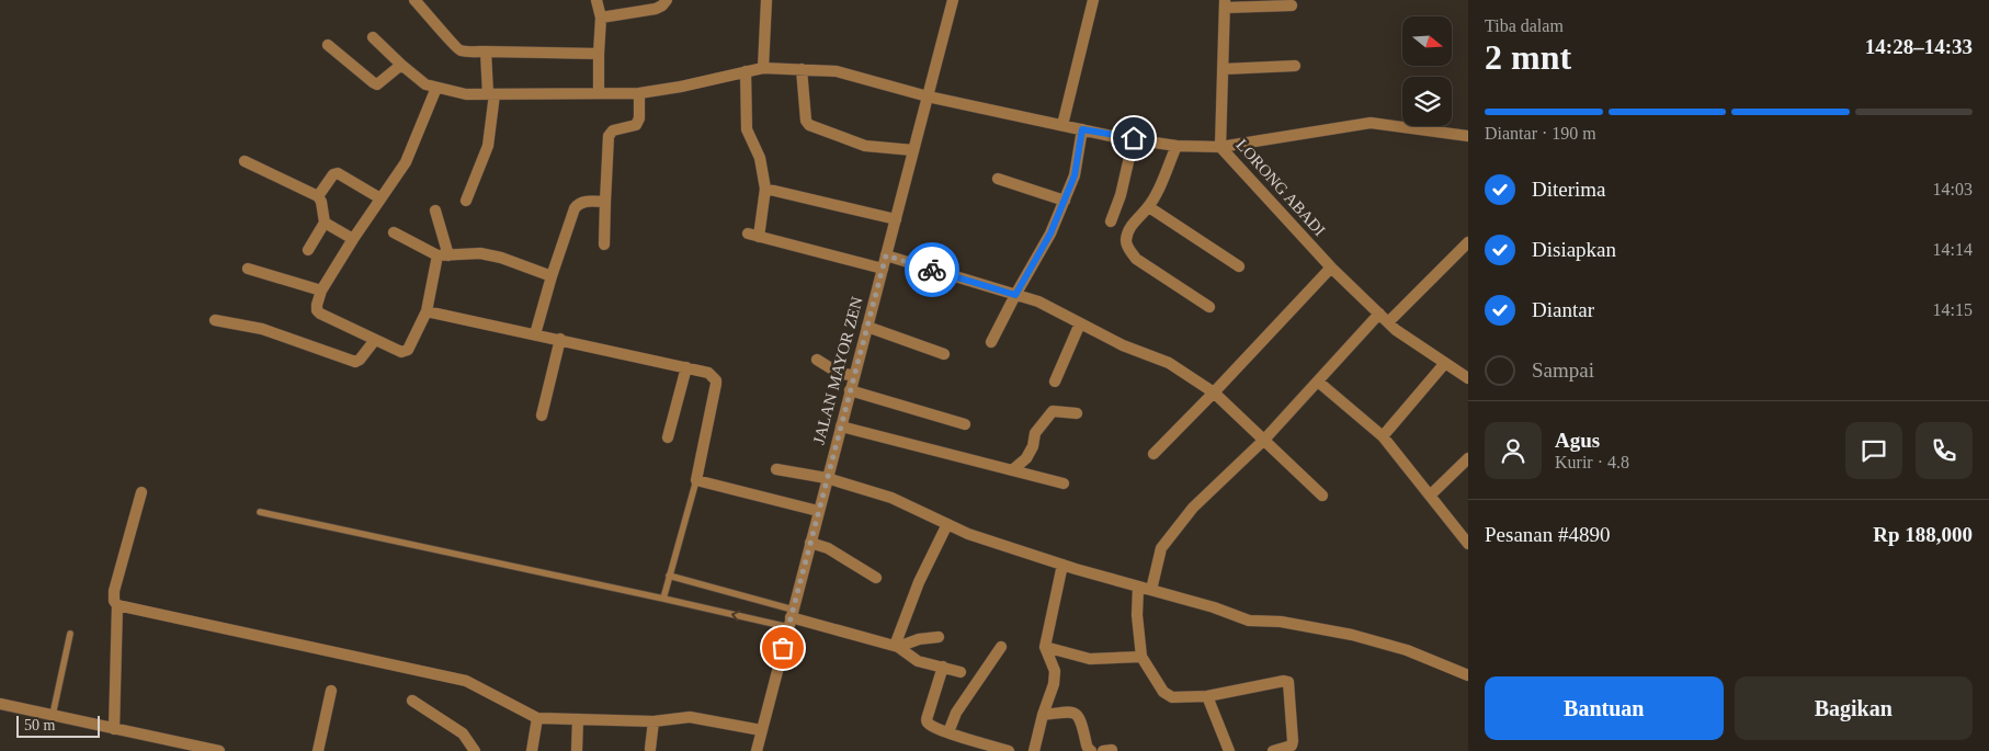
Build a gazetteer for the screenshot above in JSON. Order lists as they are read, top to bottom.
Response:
{
  "streets": {
    "street": ["LORONG ABADI", "JALAN MAYOR ZEN"]
  },
  "crossings": [
    ["LORONG ABADI", "JALAN MAYOR ZEN"]
  ],
  "scale_bar": "50 m",
  "north": "right",
  "page": {
    "heading": ["2 mnt", "Tiba dalam", "14:28–14:33"],
    "panel": [
      "Agus",
      "Kurir · 4.8",
      "Pesanan #4890",
      "Rp 188,000"
    ],
    "bar": "Diantar · 190 m",
    "list": [
      ["Diterima", "14:03"],
      ["Disiapkan", "14:14"],
      ["Diantar", "14:15"],
      "Sampai"
    ],
    "buttons": ["Bantuan", "Bagikan"],
    "scale": "50 m"
  }
}
